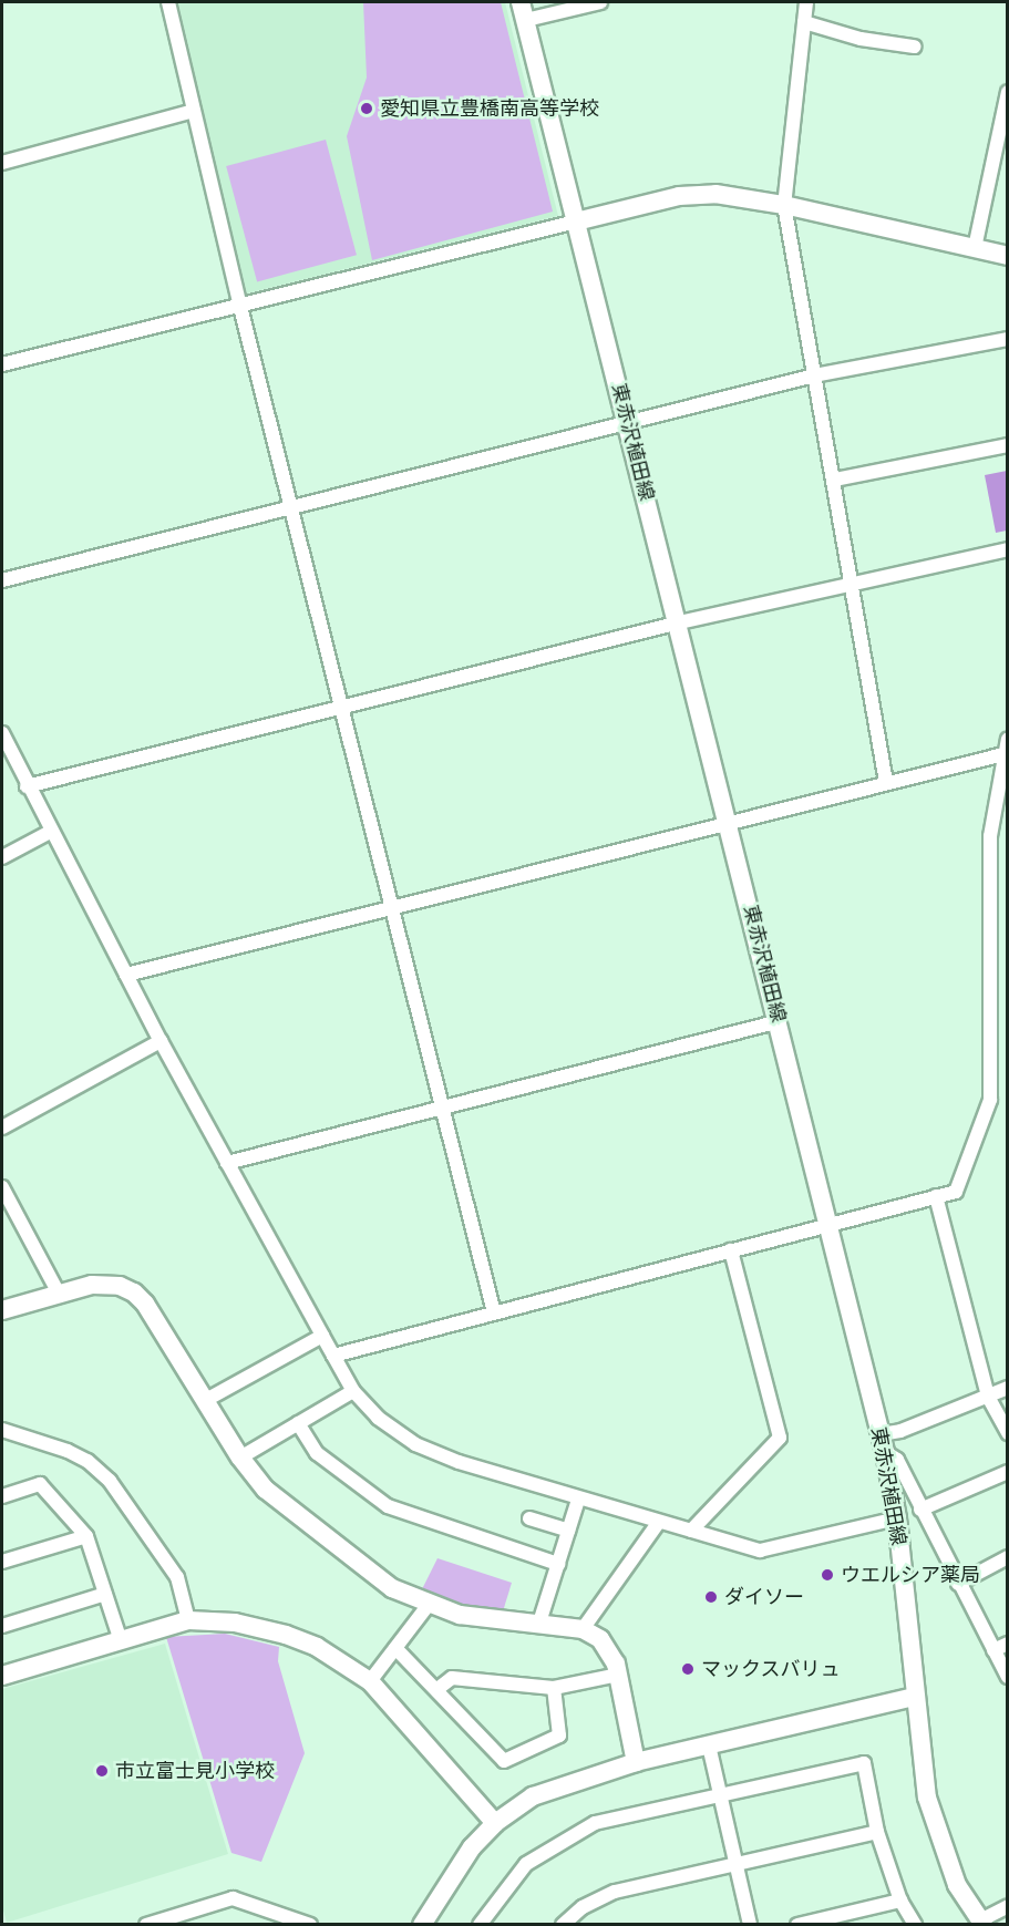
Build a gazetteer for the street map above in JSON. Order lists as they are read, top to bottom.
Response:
{
  "streets": {
    "street": ["東赤沢植田線"]
  },
  "places": [
    "愛知県立豊橋南高等学校",
    "ウエルシア薬局",
    "ダイソー",
    "マックスバリュ",
    "市立富士見小学校"
  ]
}
